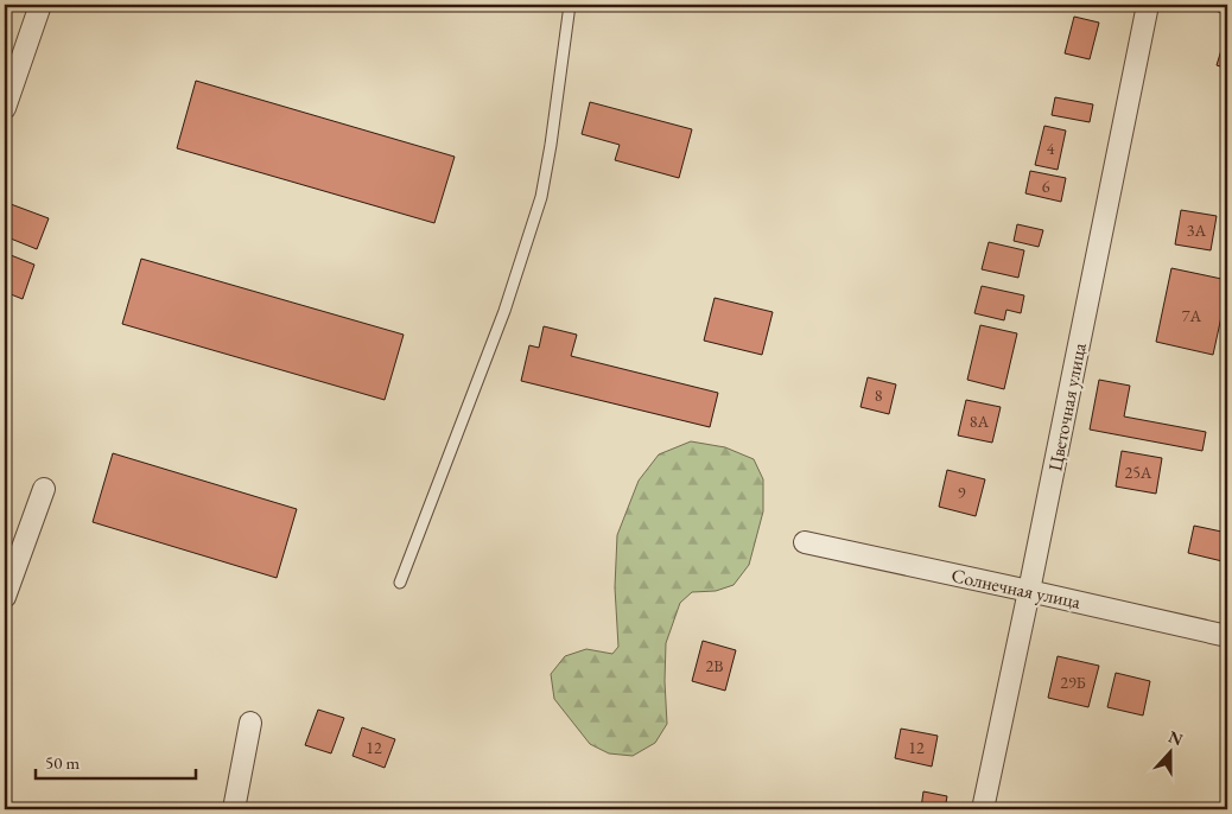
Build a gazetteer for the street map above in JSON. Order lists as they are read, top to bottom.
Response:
{
  "streets": {
    "street": ["Цветочная улица", "Солнечная улица"]
  },
  "crossings": [
    ["Цветочная улица", "Солнечная улица"]
  ],
  "house_numbers": [
    "4",
    "6",
    "3А",
    "7А",
    "8",
    "8А",
    "25А",
    "9",
    "2В",
    "29Б",
    "12",
    "12"
  ],
  "scale_bar": "50 m",
  "north": "top"
}
